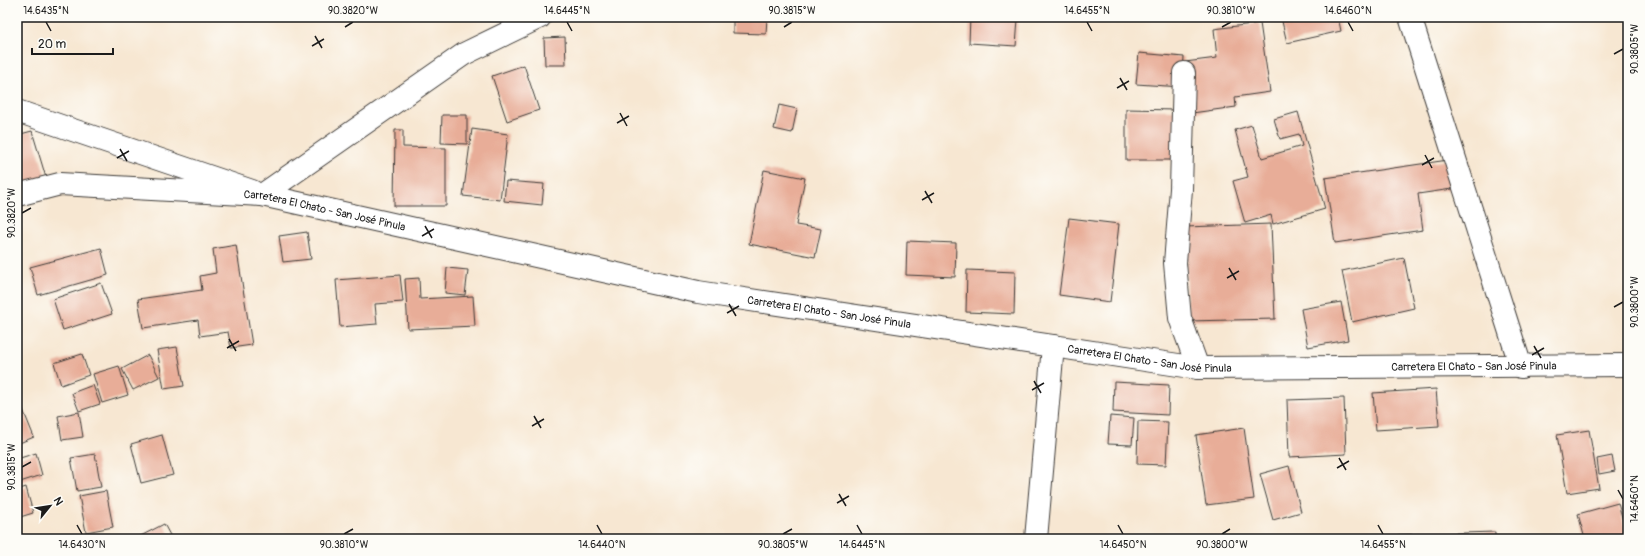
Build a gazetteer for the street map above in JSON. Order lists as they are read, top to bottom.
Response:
{
  "streets": {
    "main road": ["Carretera El Chato - San José Pinula"]
  },
  "scale_bar": "20 m",
  "north": "top right",
  "coordinates": [
    "14.6435°N",
    "90.3820°W",
    "14.6445°N",
    "90.3815°W",
    "14.6455°N",
    "90.3810°W",
    "14.6460°N",
    "90.3805°W",
    "90.3800°W",
    "14.6430°N",
    "14.6440°N",
    "14.6450°N"
  ]
}
